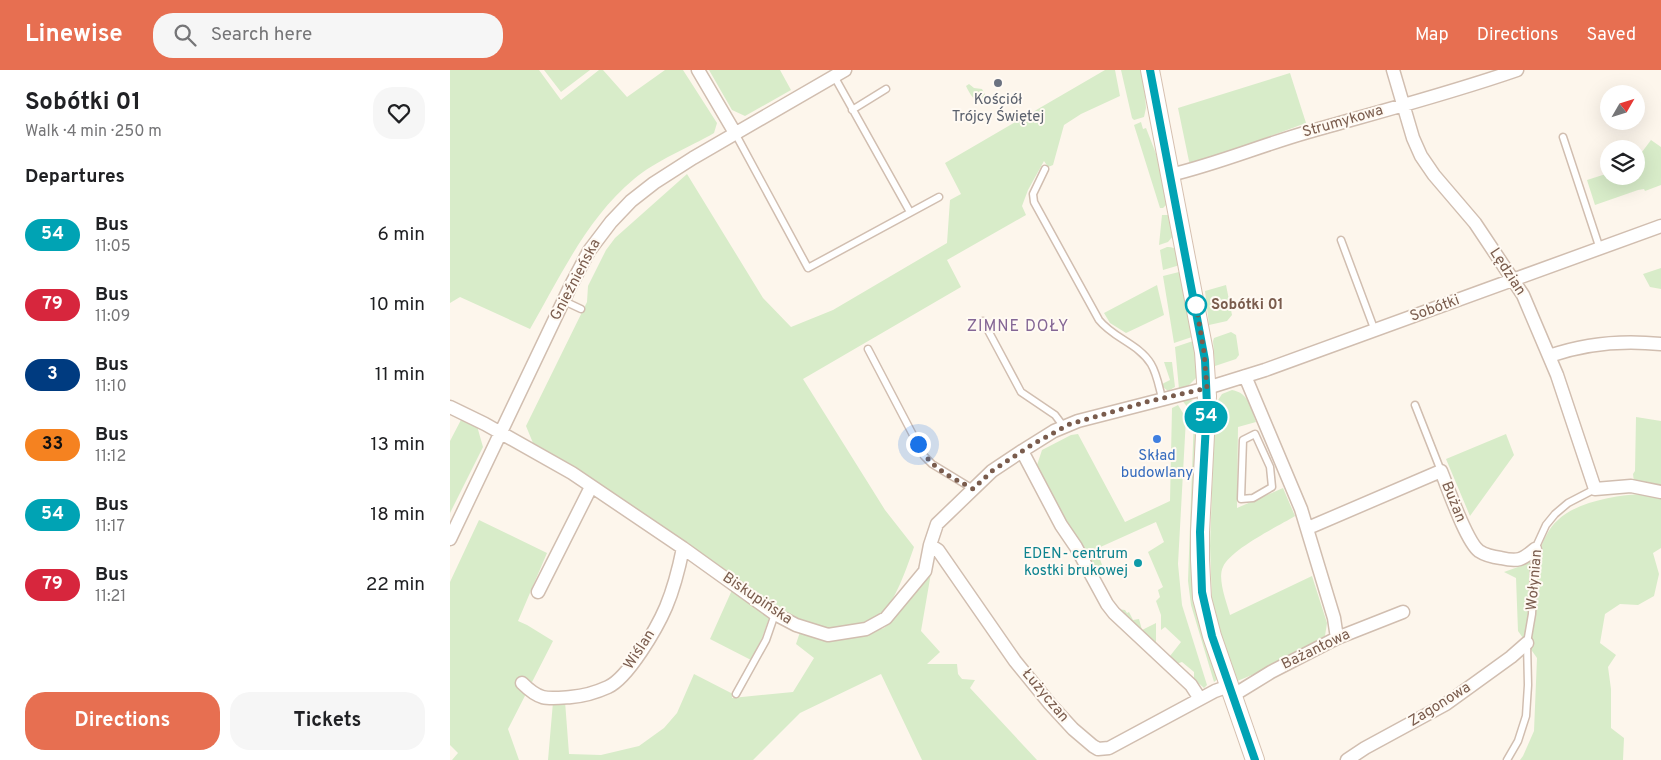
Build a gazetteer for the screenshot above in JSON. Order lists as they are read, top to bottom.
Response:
{
  "streets": {
    "street": [
      "Strumykowa",
      "Lędzian",
      "Gnieźnieńska",
      "Sobótki",
      "Bużan",
      "Wołynian",
      "Biskupińska",
      "Wiślan",
      "Bażantowa",
      "Łużyczan",
      "Zagonowa"
    ]
  },
  "crossings": [
    ["Strumykowa", "Lędzian"],
    ["Lędzian", "Sobótki"],
    ["Lędzian", "Wołynian"],
    ["Gnieźnieńska", "Biskupińska"],
    ["Sobótki", "Biskupińska"],
    ["Bużan", "Wołynian"],
    ["Wołynian", "Zagonowa"],
    ["Biskupińska", "Wiślan"],
    ["Biskupińska", "Łużyczan"],
    ["Bażantowa", "Łużyczan"]
  ],
  "districts": ["ZIMNE DOŁY"],
  "places": [
    "Kościół Trójcy Świętej",
    "Sobótki 01",
    "Skład budowlany",
    "EDEN- centrum kostki brukowej"
  ],
  "lines": ["bus line 54"],
  "north": "top right",
  "page": {
    "header": "Linewise",
    "search": "Search here",
    "nav": ["Map", "Directions", "Saved"],
    "heading": [
      ["Sobótki 01", "Walk · 4 min · 250 m"],
      "Departures"
    ],
    "on_map": "54",
    "list": [
      {
        "mark": "54",
        "name": "Bus",
        "note": "11:05",
        "value": "6 min"
      },
      {
        "mark": "79",
        "name": "Bus",
        "note": "11:09",
        "value": "10 min"
      },
      {
        "mark": "3",
        "name": "Bus",
        "note": "11:10",
        "value": "11 min"
      },
      {
        "mark": "33",
        "name": "Bus",
        "note": "11:12",
        "value": "13 min"
      },
      {
        "mark": "54",
        "name": "Bus",
        "note": "11:17",
        "value": "18 min"
      },
      {
        "mark": "79",
        "name": "Bus",
        "note": "11:21",
        "value": "22 min"
      }
    ],
    "buttons": ["Directions", "Tickets"]
  }
}
